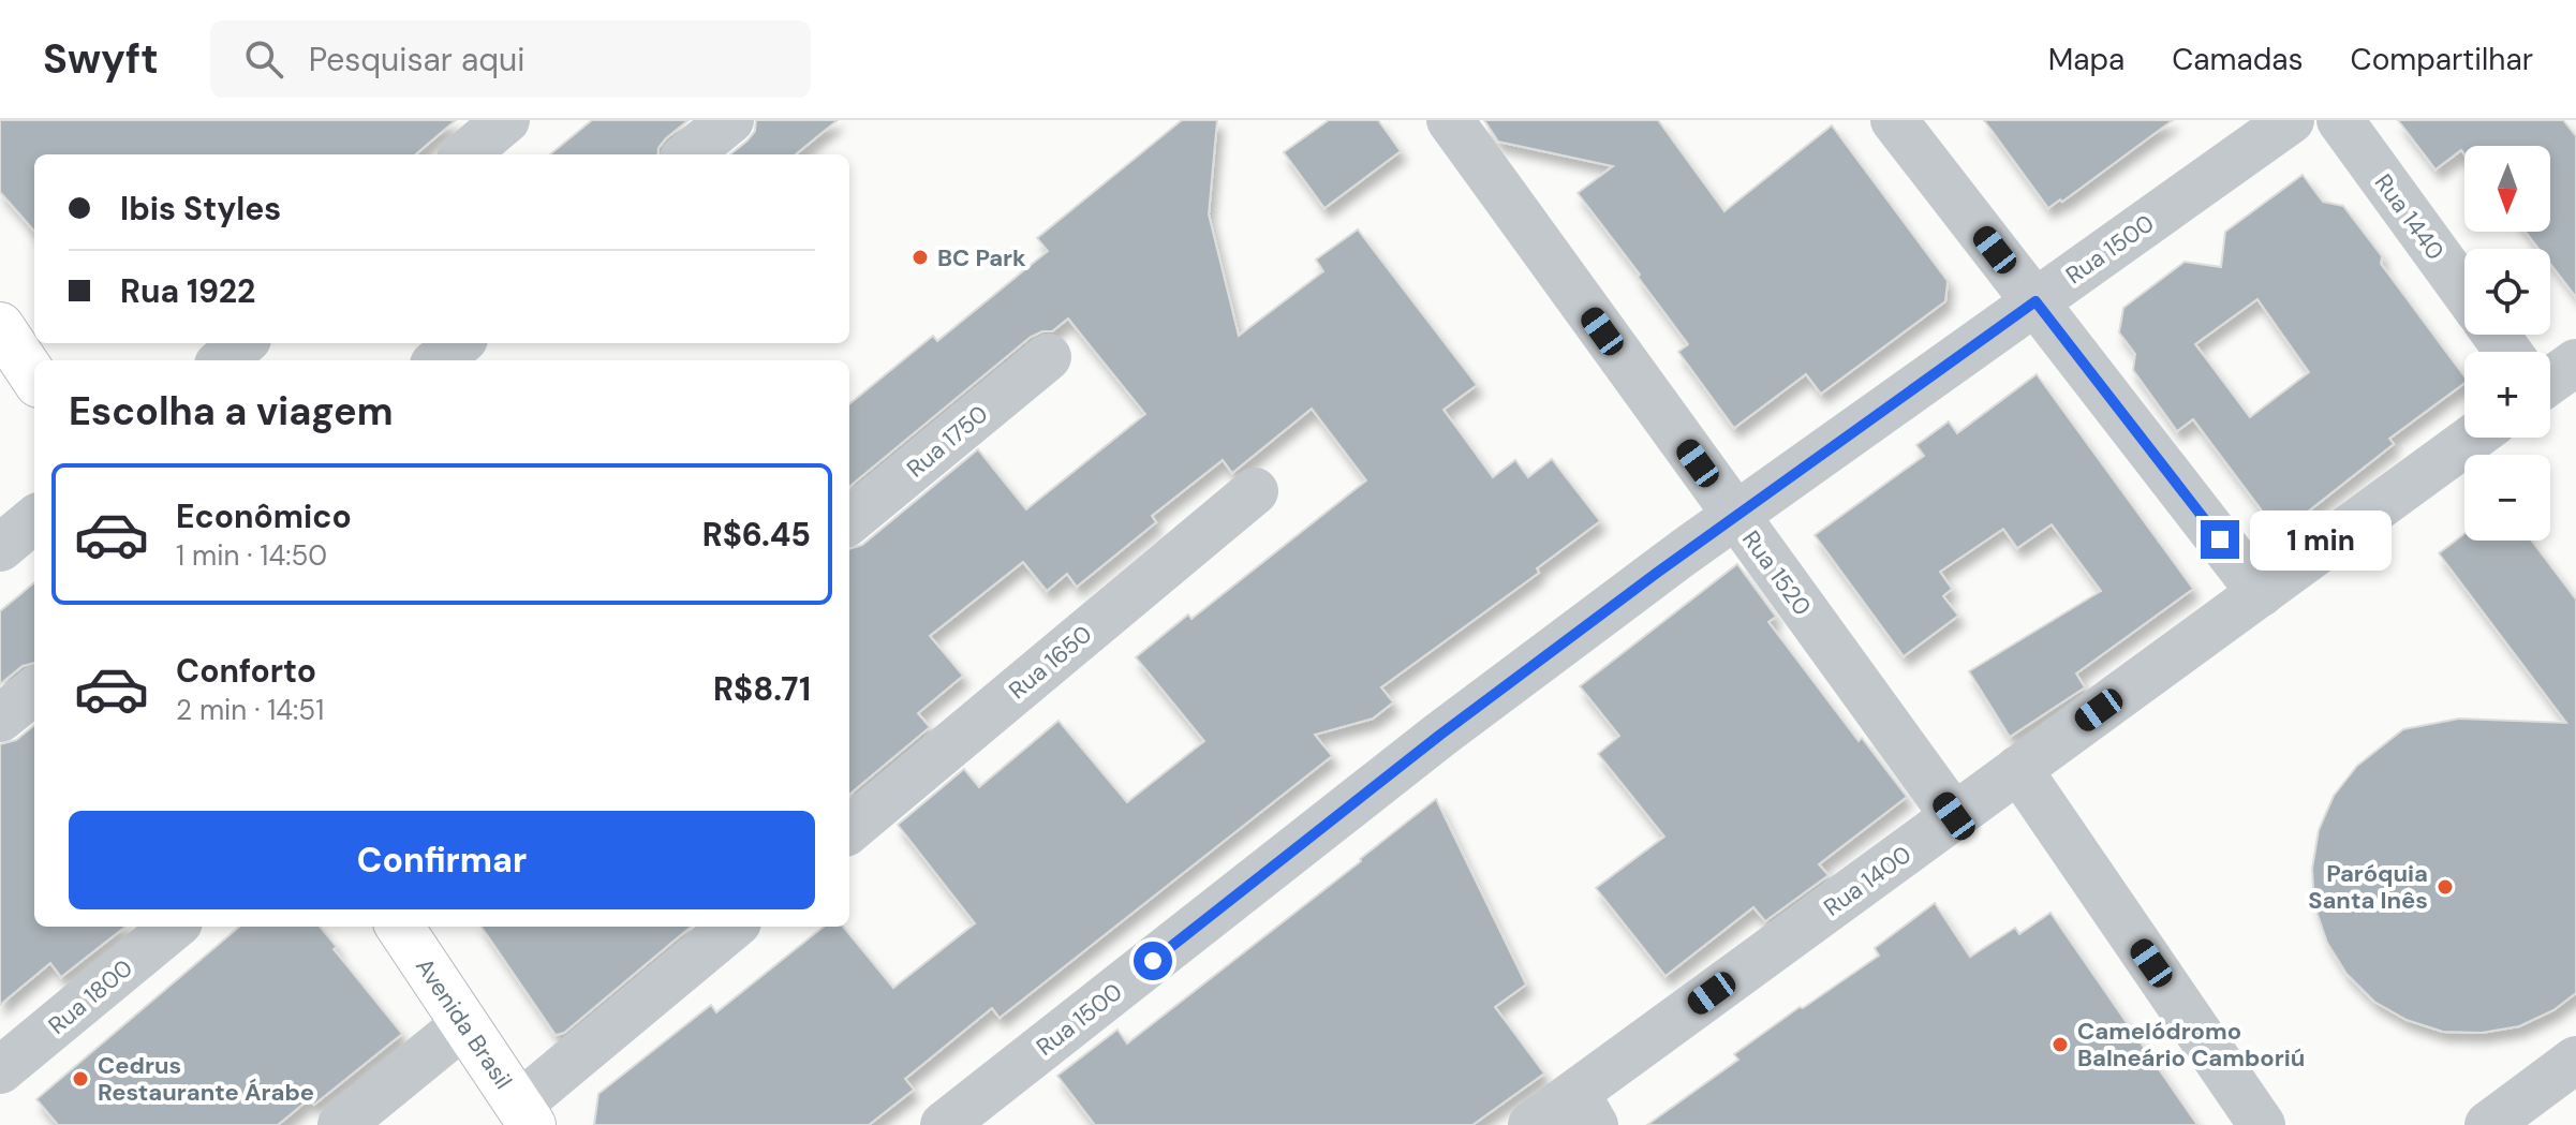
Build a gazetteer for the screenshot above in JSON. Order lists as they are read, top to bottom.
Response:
{
  "streets": {
    "main road": ["Avenida Brasil"],
    "street": [
      "Rua 1440",
      "Rua 1500",
      "Rua 1750",
      "Rua 1520",
      "Rua 1650",
      "Rua 1400",
      "Rua 1800"
    ]
  },
  "crossings": [
    ["Rua 1500", "Rua 1520"],
    ["Rua 1520", "Rua 1400"]
  ],
  "places": [
    "BC Park",
    "Paróquia Santa Inês",
    "Camelódromo Balneário Camboriú",
    "Cedrus Restaurante Árabe"
  ],
  "north": "bottom",
  "page": {
    "header": "Swyft",
    "search": "Pesquisar aqui",
    "nav": ["Mapa", "Camadas", "Compartilhar"],
    "map_buttons": ["+", "−"],
    "banner": ["Ibis Styles", "Rua 1922"],
    "heading": "Escolha a viagem",
    "list": [
      {
        "name": "Econômico",
        "note": "1 min · 14:50",
        "value": "R$6.45"
      },
      {
        "name": "Conforto",
        "note": "2 min · 14:51",
        "value": "R$8.71"
      }
    ],
    "bubble": "1 min",
    "buttons": "Confirmar"
  }
}
